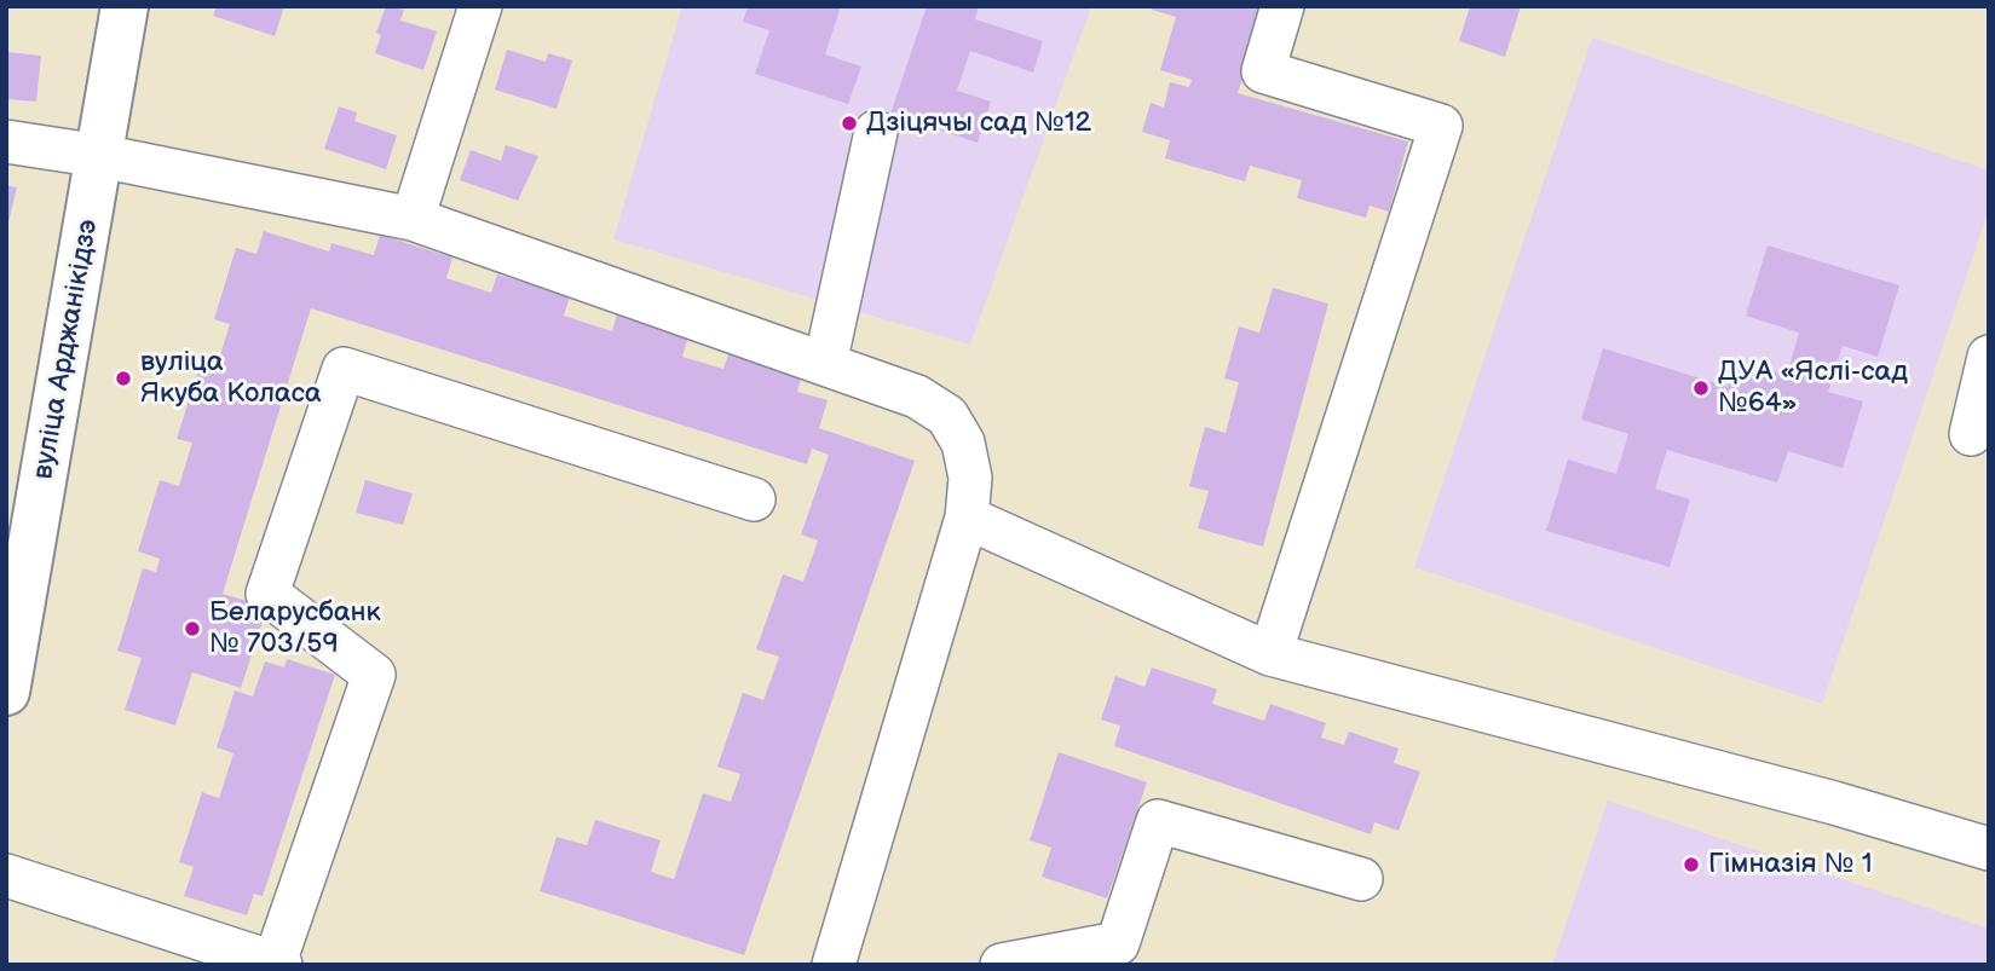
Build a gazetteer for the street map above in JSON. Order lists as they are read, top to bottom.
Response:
{
  "streets": {
    "main road": ["вуліца Арджанікідзэ"]
  },
  "places": [
    "Дзіцячы сад №12",
    "вуліца Якуба Коласа",
    "ДУА «Яслі-сад №64»",
    "Беларусбанк № 703/59",
    "Гімназія № 1"
  ]
}
